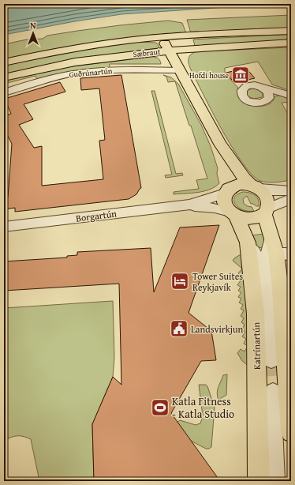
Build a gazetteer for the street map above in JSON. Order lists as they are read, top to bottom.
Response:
{
  "streets": {
    "main road": ["Sæbraut", "Borgartún", "Katrínartún"],
    "street": ["Guðrúnartún"]
  },
  "crossings": [
    ["Borgartún", "Katrínartún"]
  ],
  "places": {
    "museum": ["Hofdi house"],
    "hotel": ["Tower Suites Reykjavík"],
    "public building": ["Landsvirkjun"],
    "sports": ["Katla Fitness - Katla Studio"]
  },
  "north": "top"
}
